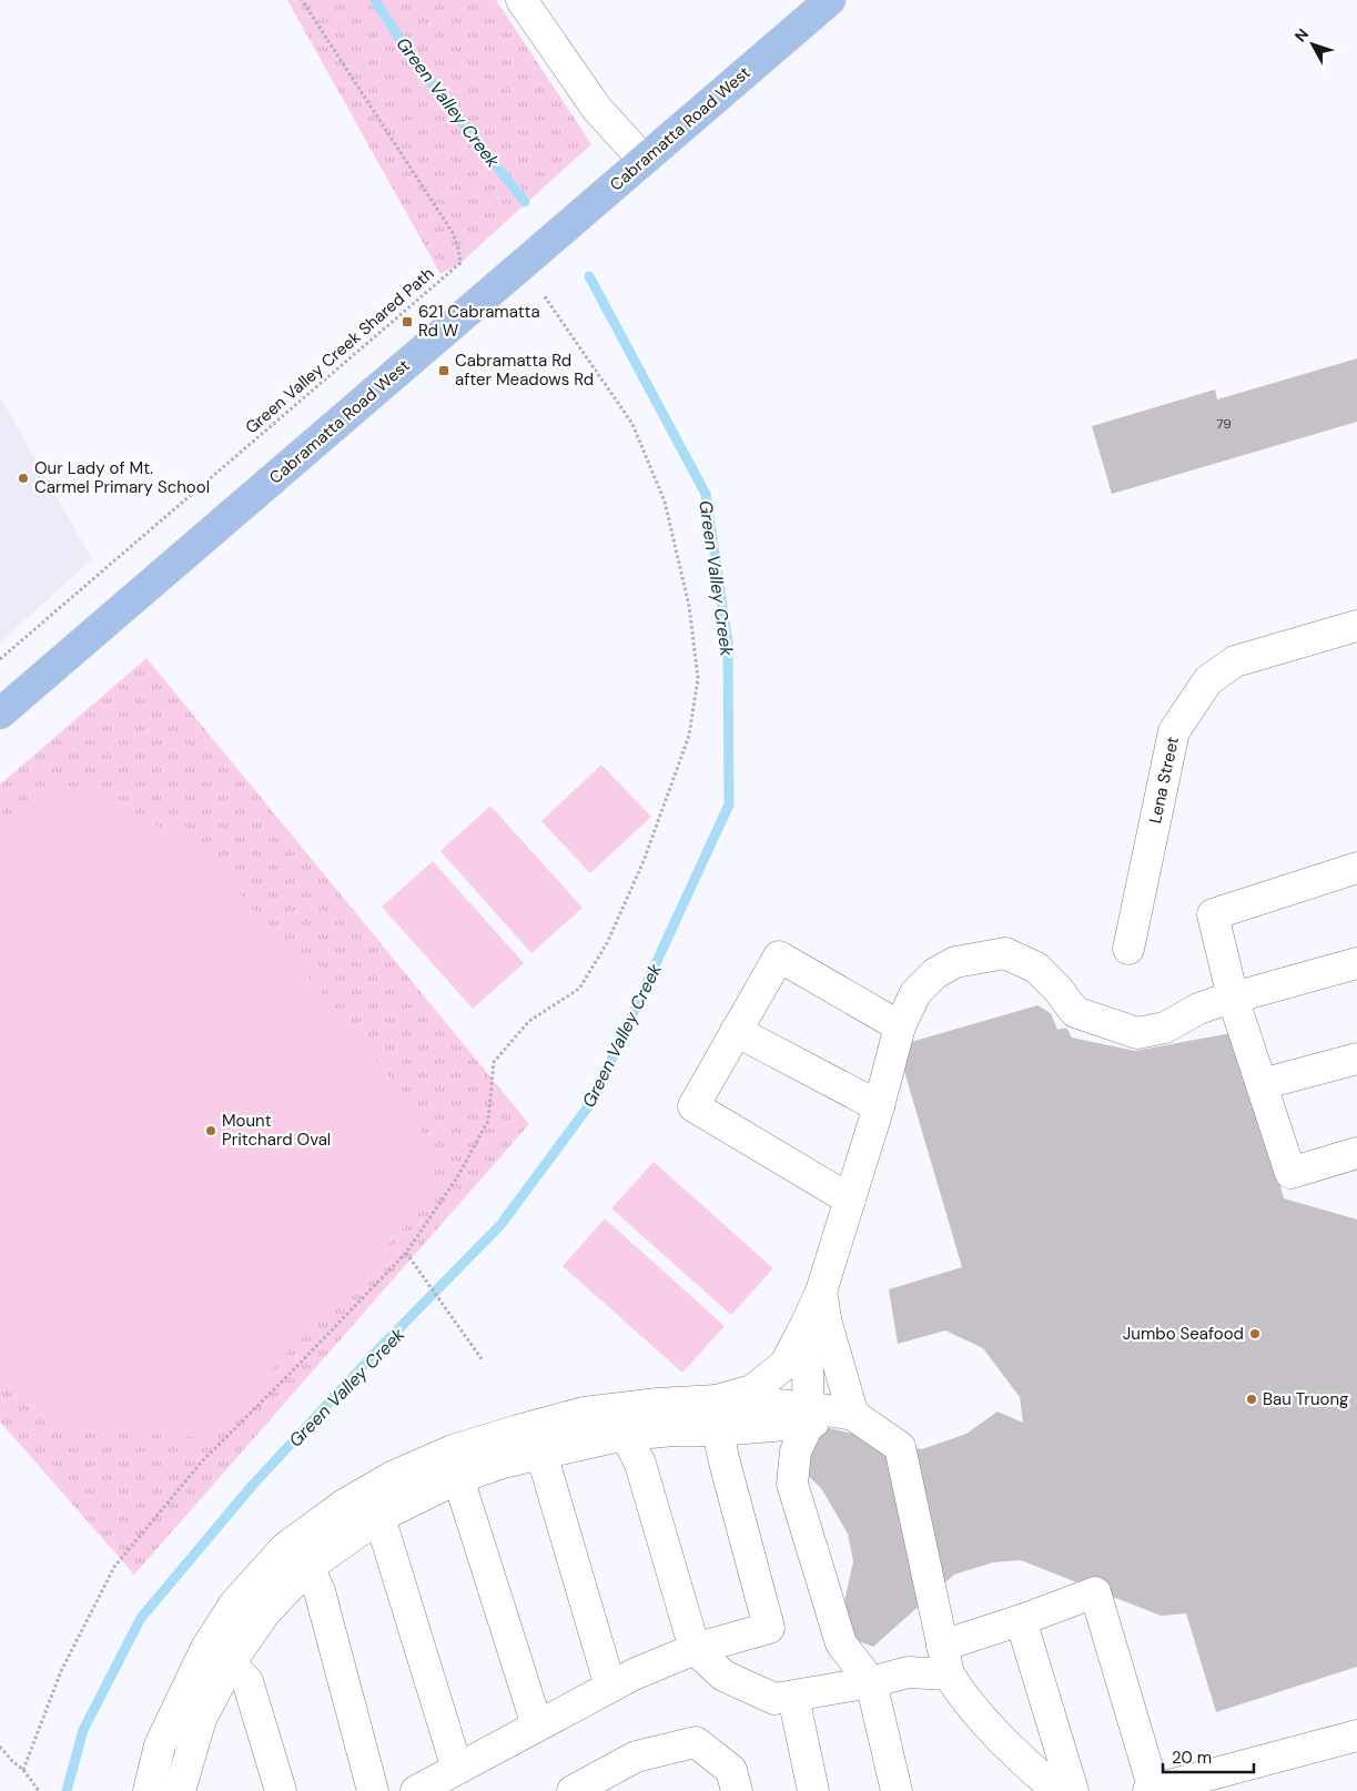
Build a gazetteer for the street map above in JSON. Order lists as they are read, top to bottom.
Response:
{
  "streets": {
    "main road": ["Cabramatta Road West"],
    "street": ["Lena Street"],
    "path": ["Green Valley Creek Shared Path"]
  },
  "water": ["Green Valley Creek"],
  "places": {
    "transit": ["621 Cabramatta Rd W", "Cabramatta Rd after Meadows Rd"],
    "other": [
      "Our Lady of Mt. Carmel Primary School",
      "Mount Pritchard Oval",
      "Jumbo Seafood",
      "Bau Truong"
    ]
  },
  "house_numbers": ["79"],
  "scale_bar": "20 m",
  "north": "top left"
}
